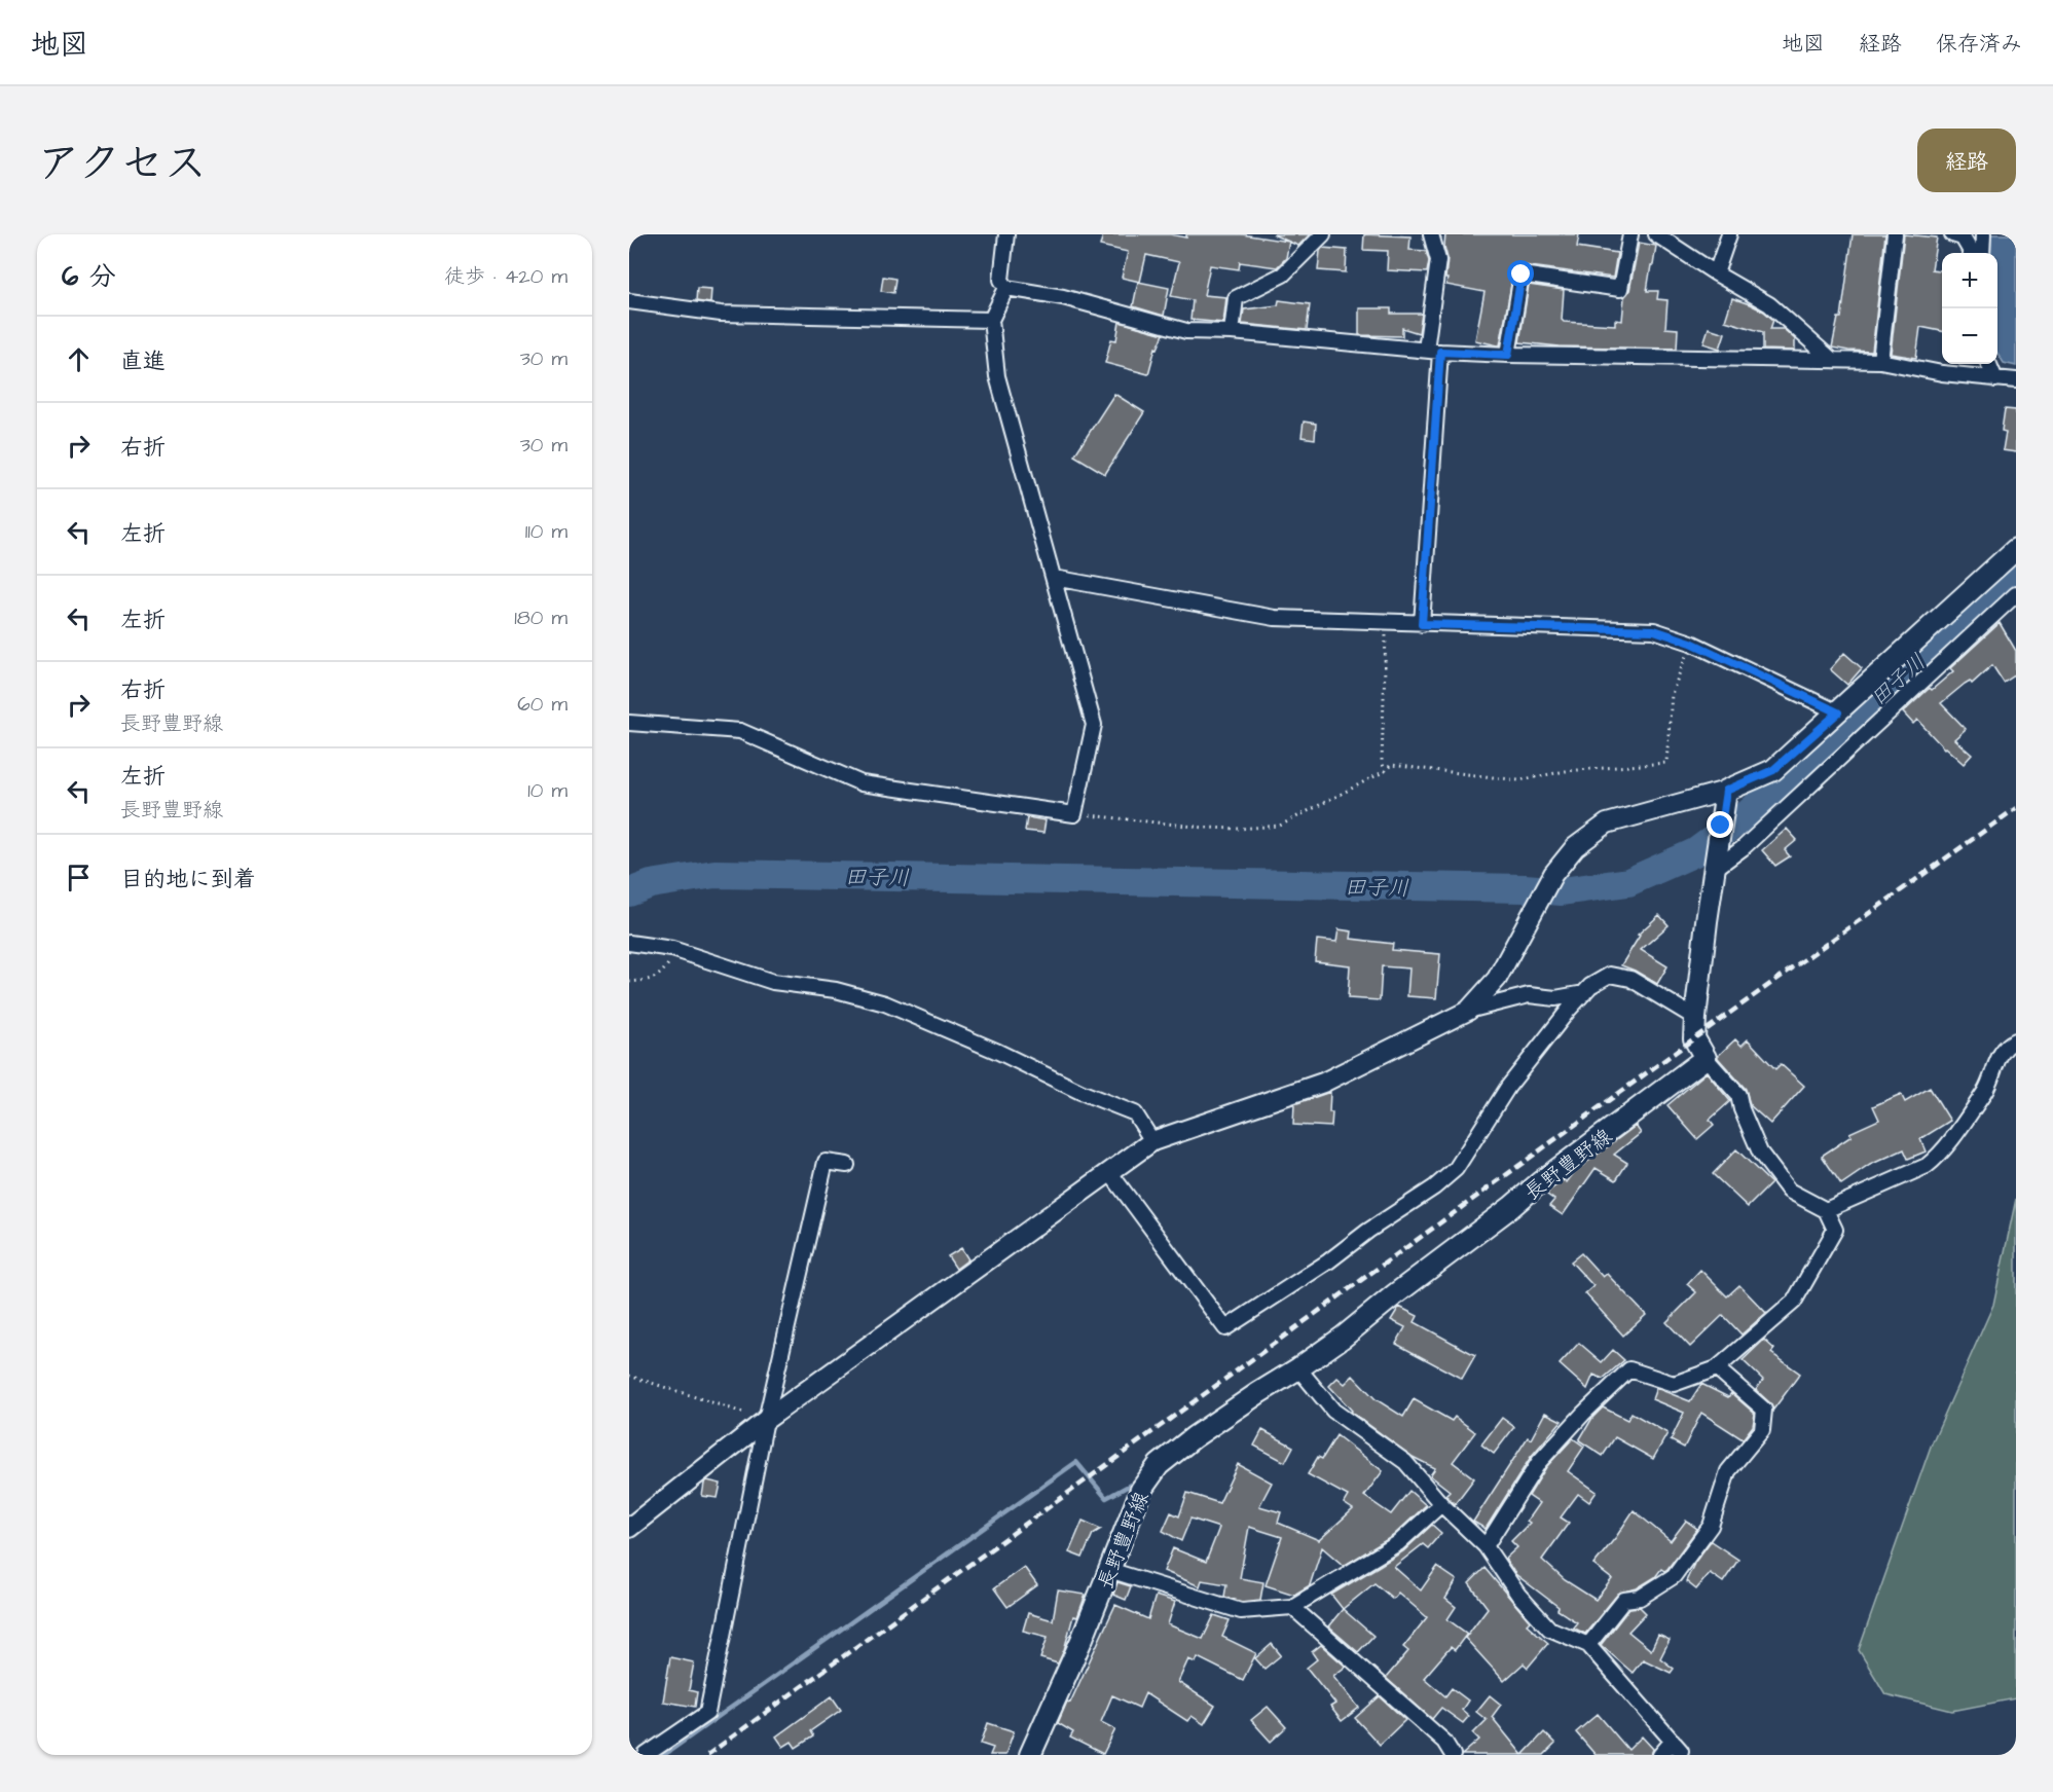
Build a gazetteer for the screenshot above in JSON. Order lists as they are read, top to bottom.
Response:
{
  "streets": {
    "main road": ["長野豊野線"]
  },
  "water": ["田子川"],
  "page": {
    "header": "地図",
    "nav": ["地図", "経路", "保存済み"],
    "title": "アクセス",
    "buttons": "経路",
    "heading": ["6 分", "徒歩 · 420 m"],
    "map_buttons": ["+", "−"],
    "list": [
      ["直進", "30 m"],
      ["右折", "30 m"],
      ["左折", "110 m"],
      ["左折", "180 m"],
      ["右折", "長野豊野線", "60 m"],
      ["左折", "長野豊野線", "10 m"],
      "目的地に到着"
    ]
  }
}
